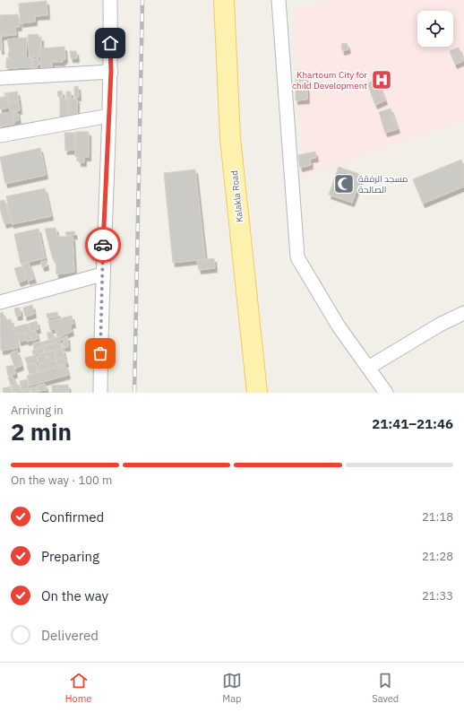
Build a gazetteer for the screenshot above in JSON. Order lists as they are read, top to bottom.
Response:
{
  "streets": {
    "main road": ["Kalakla Road"]
  },
  "places": {
    "hospital": ["Khartoum City for child Development"],
    "mosque": ["مسجد الرفقة الصالحة"]
  },
  "page": {
    "heading": ["2 min", "Arriving in", "21:41–21:46"],
    "bar": "On the way · 100 m",
    "list": [
      ["Confirmed", "21:18"],
      ["Preparing", "21:28"],
      ["On the way", "21:33"],
      "Delivered"
    ],
    "tabs": ["Home", "Map", "Saved"]
  }
}
